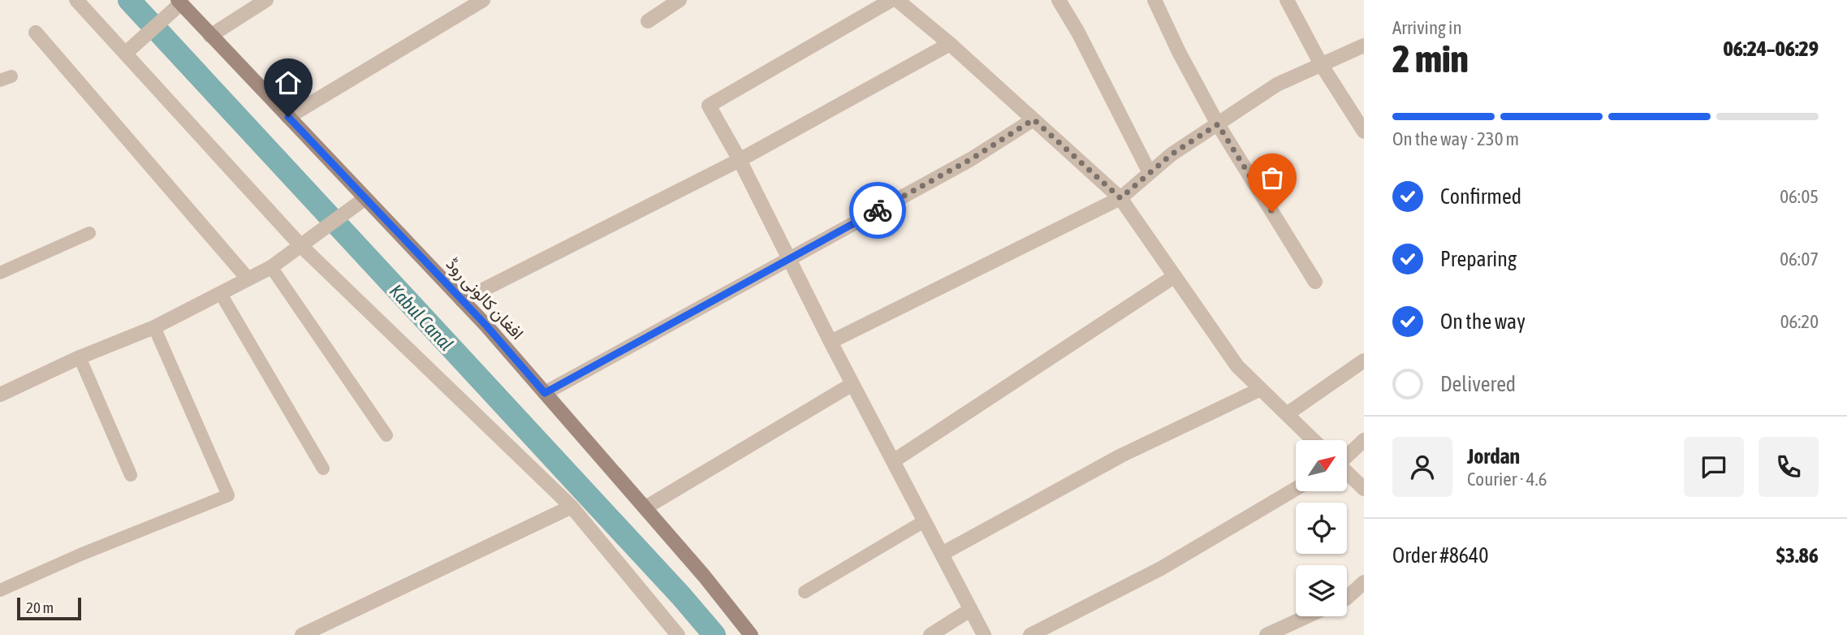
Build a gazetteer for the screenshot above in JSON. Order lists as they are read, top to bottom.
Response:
{
  "streets": {
    "main road": ["افغان کالونی روڈ"]
  },
  "water": ["Kabul Canal"],
  "scale_bar": "20 m",
  "north": "top right",
  "page": {
    "heading": ["2 min", "Arriving in", "06:24–06:29"],
    "panel": [
      "Jordan",
      "Courier · 4.6",
      "Order #8640",
      "$3.86"
    ],
    "bar": "On the way · 230 m",
    "list": [
      ["Confirmed", "06:05"],
      ["Preparing", "06:07"],
      ["On the way", "06:20"],
      "Delivered"
    ],
    "scale": "20 m"
  }
}
